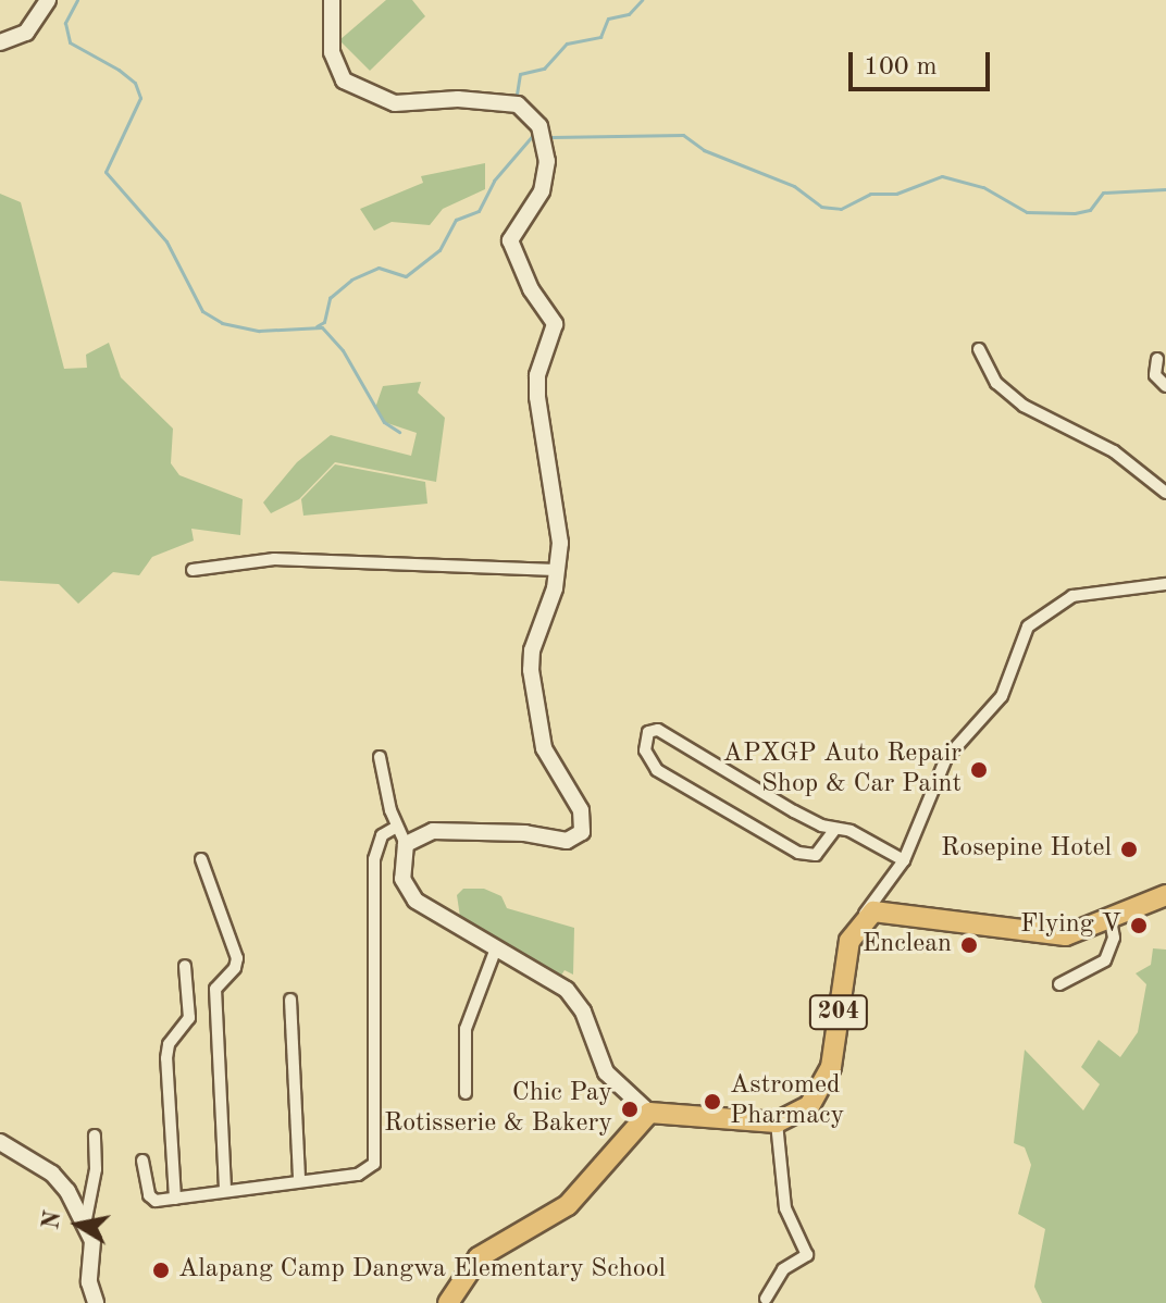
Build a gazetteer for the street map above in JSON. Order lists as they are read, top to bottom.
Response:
{
  "streets": {
    "highway": ["204"]
  },
  "places": [
    "APXGP Auto Repair Shop & Car Paint",
    "Rosepine Hotel",
    "Flying V",
    "Enclean",
    "Astromed Pharmacy",
    "Chic Pay Rotisserie & Bakery",
    "Alapang Camp Dangwa Elementary School"
  ],
  "scale_bar": "100 m",
  "north": "left"
}
